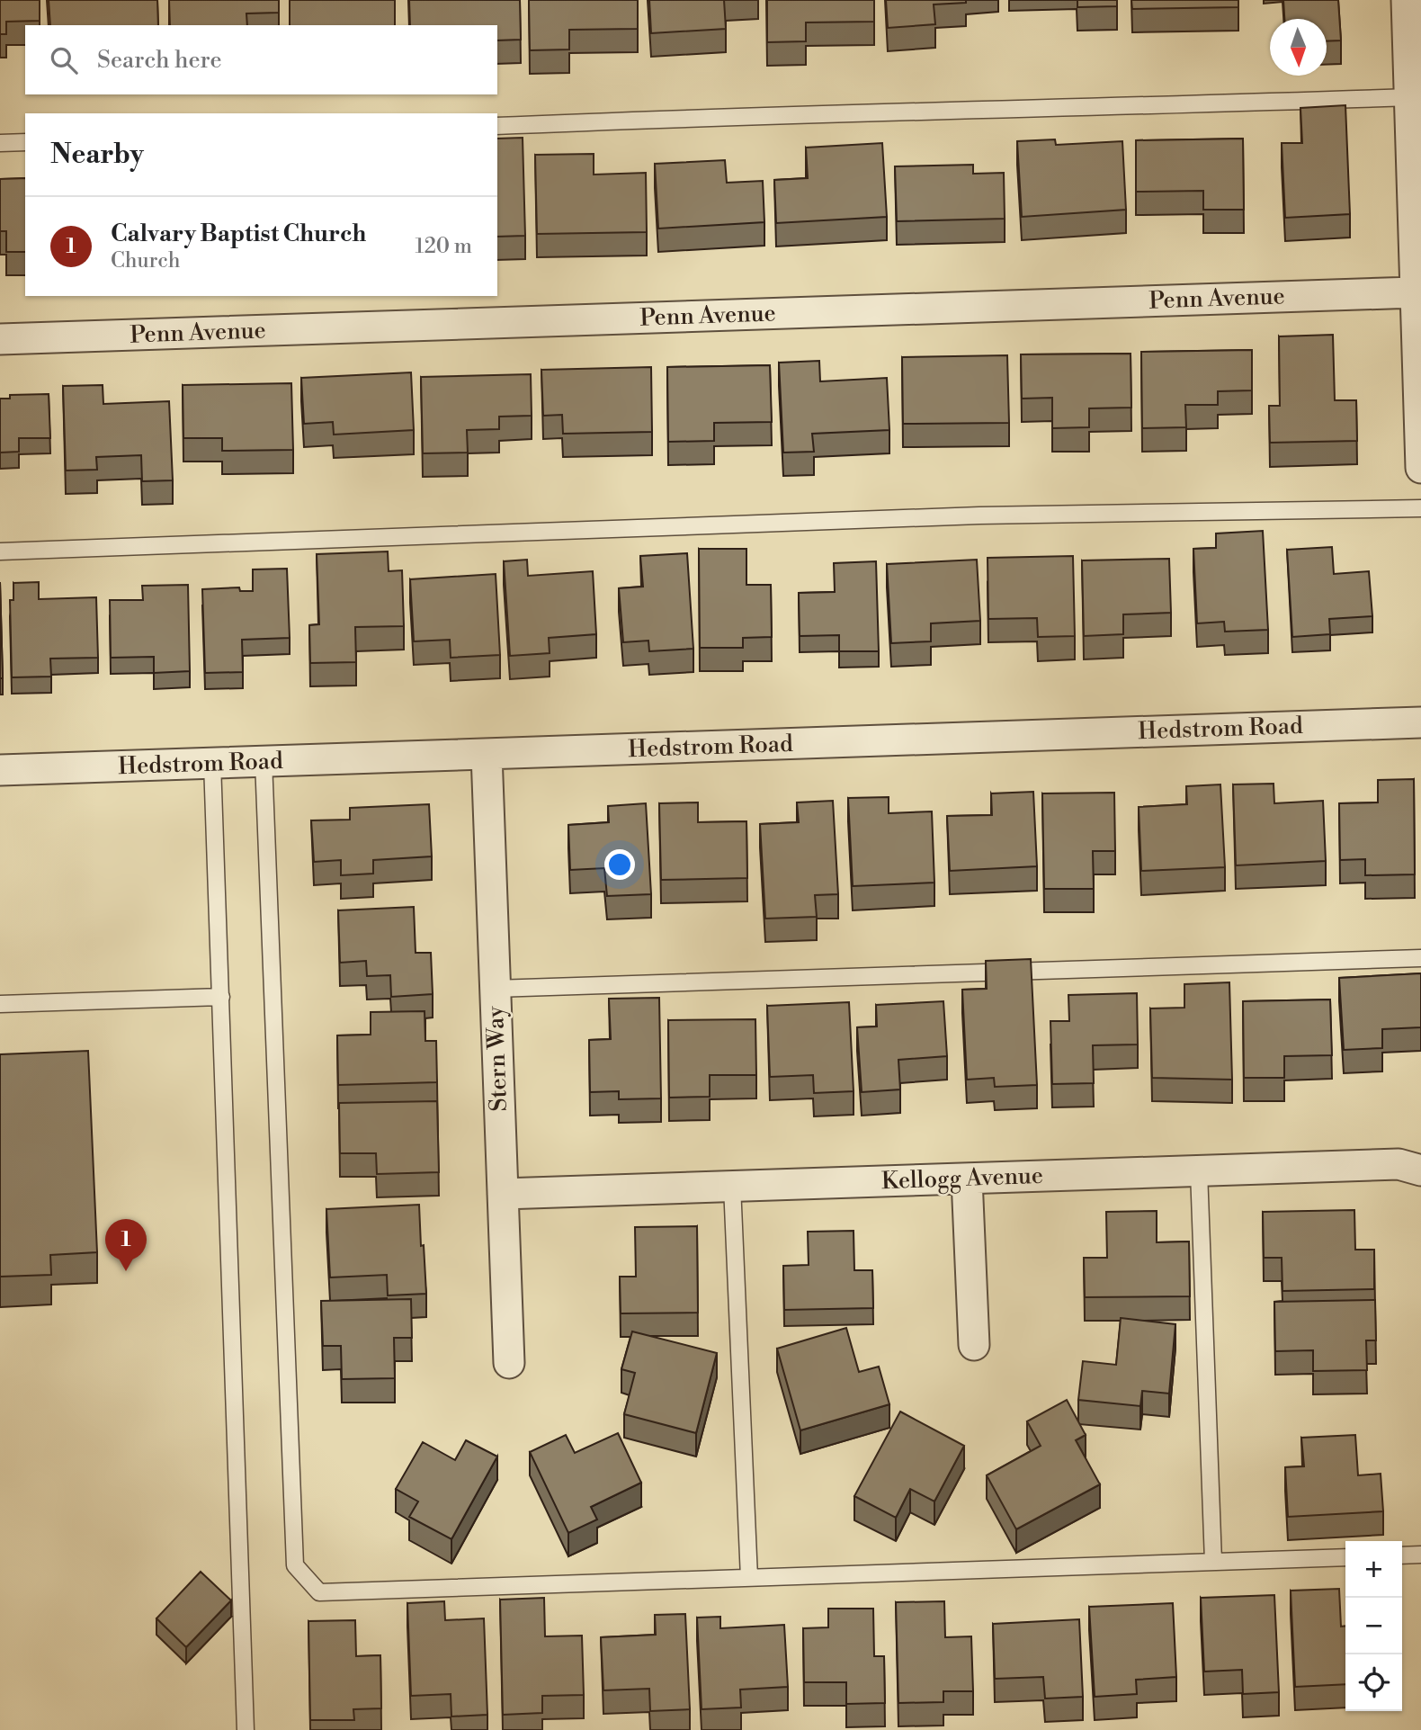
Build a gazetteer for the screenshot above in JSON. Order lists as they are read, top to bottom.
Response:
{
  "streets": {
    "street": [
      "Penn Avenue",
      "Hedstrom Road",
      "Stern Way",
      "Kellogg Avenue"
    ]
  },
  "crossings": [
    ["Hedstrom Road", "Stern Way"],
    ["Stern Way", "Kellogg Avenue"]
  ],
  "north": "bottom",
  "page": {
    "search": "Search here",
    "heading": "Nearby",
    "list": [
      {
        "mark": "1",
        "name": "Calvary Baptist Church",
        "note": "Church",
        "value": "120 m"
      }
    ],
    "pins": "1",
    "map_buttons": ["+", "−"]
  }
}
